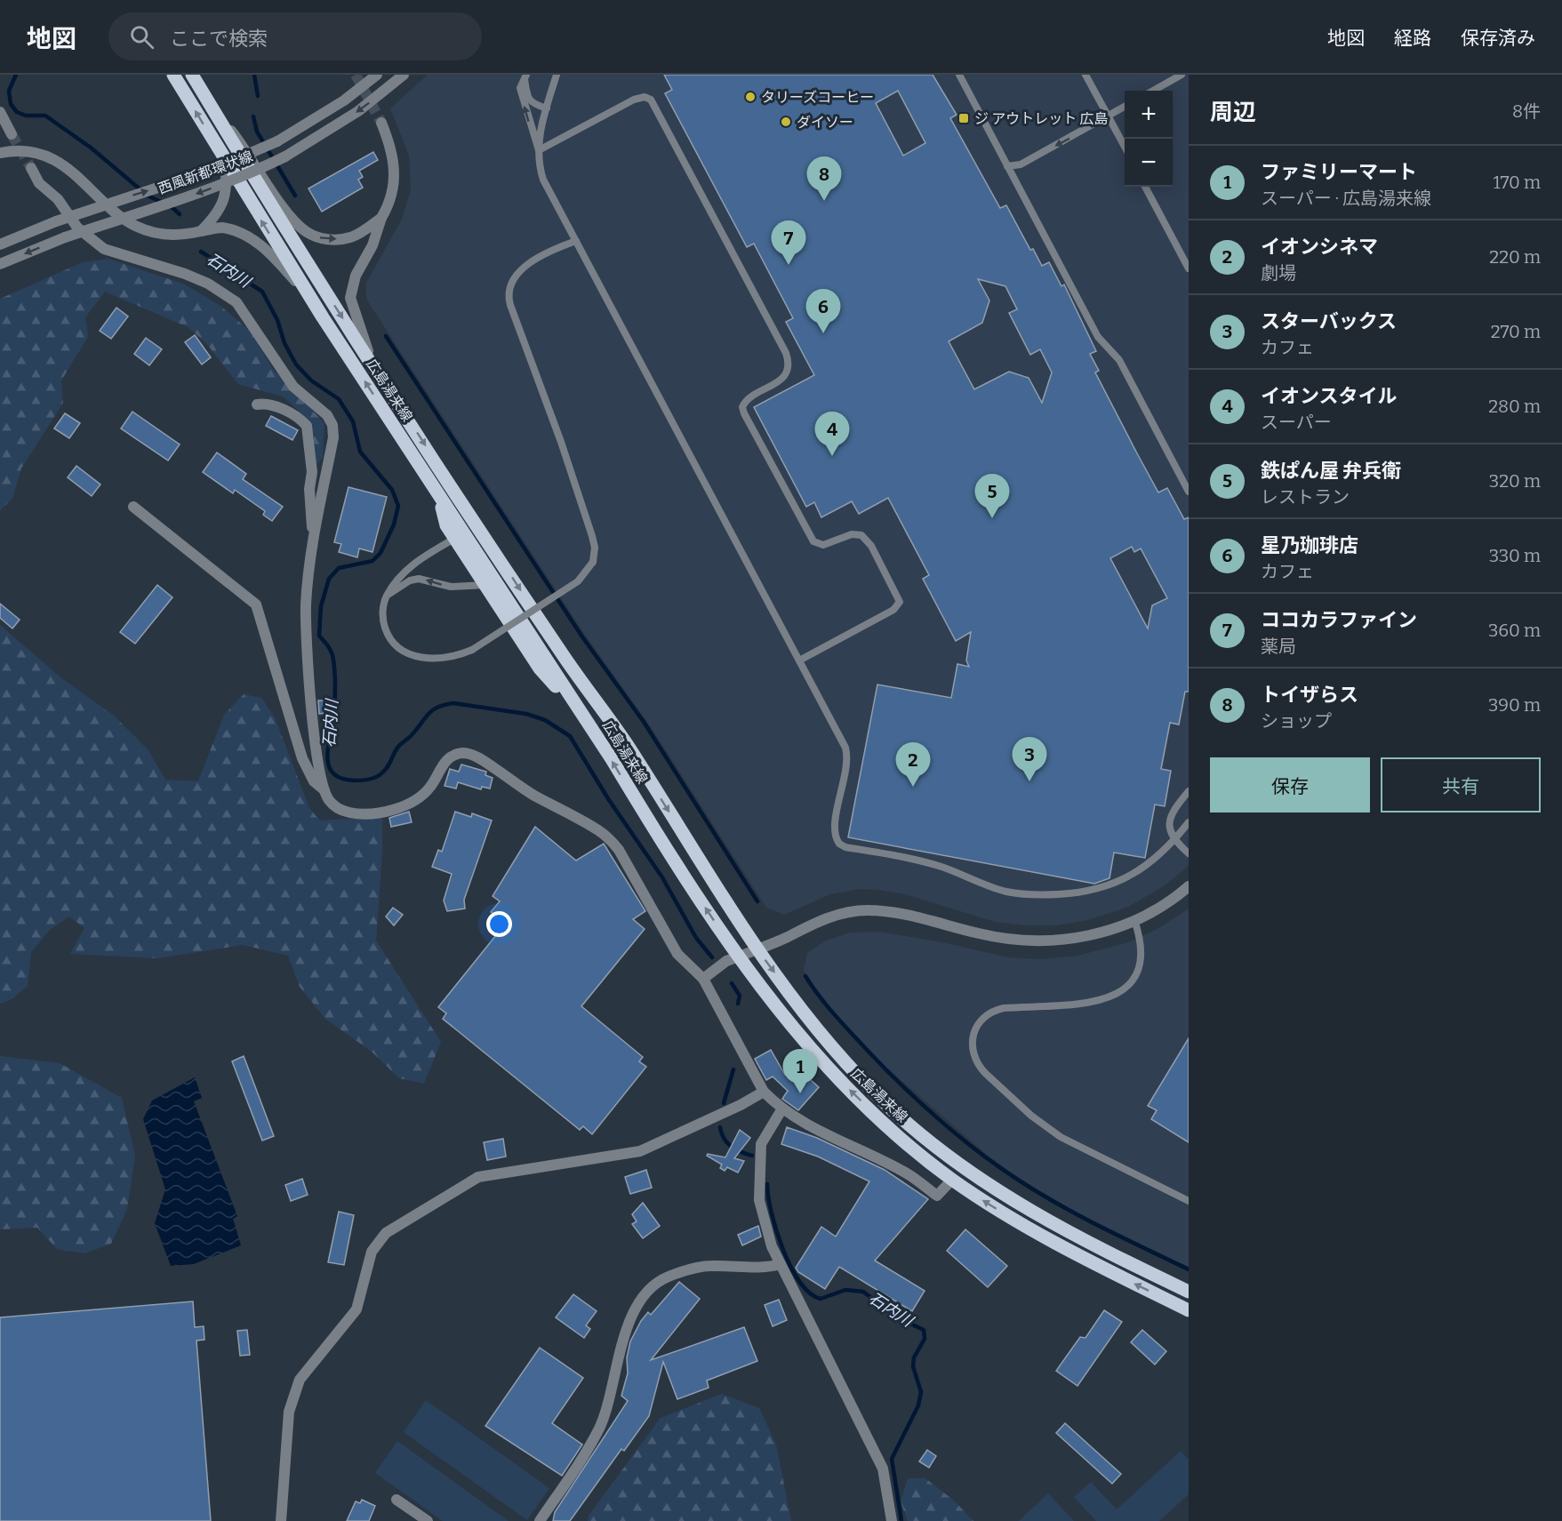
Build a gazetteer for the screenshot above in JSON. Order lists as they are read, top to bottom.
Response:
{
  "streets": {
    "main road": ["広島湯来線"],
    "street": ["西風新都環状線"]
  },
  "water": ["石内川"],
  "places": {
    "other": ["タリーズコーヒー", "ダイソー"],
    "transit": ["ジ アウトレット 広島"]
  },
  "page": {
    "header": "地図",
    "search": "ここで検索",
    "nav": ["地図", "経路", "保存済み"],
    "heading": ["周辺", "8件"],
    "map_buttons": ["+", "−"],
    "list": [
      {
        "mark": "1",
        "name": "ファミリーマート",
        "note": "スーパー · 広島湯来線",
        "value": "170 m"
      },
      {
        "mark": "2",
        "name": "イオンシネマ",
        "note": "劇場",
        "value": "220 m"
      },
      {
        "mark": "3",
        "name": "スターバックス",
        "note": "カフェ",
        "value": "270 m"
      },
      {
        "mark": "4",
        "name": "イオンスタイル",
        "note": "スーパー",
        "value": "280 m"
      },
      {
        "mark": "5",
        "name": "鉄ぱん屋 弁兵衛",
        "note": "レストラン",
        "value": "320 m"
      },
      {
        "mark": "6",
        "name": "星乃珈琲店",
        "note": "カフェ",
        "value": "330 m"
      },
      {
        "mark": "7",
        "name": "ココカラファイン",
        "note": "薬局",
        "value": "360 m"
      },
      {
        "mark": "8",
        "name": "トイザらス",
        "note": "ショップ",
        "value": "390 m"
      }
    ],
    "pins": [
      "8",
      "7",
      "6",
      "4",
      "5",
      "3",
      "2",
      "1"
    ],
    "buttons": ["保存", "共有"]
  }
}
